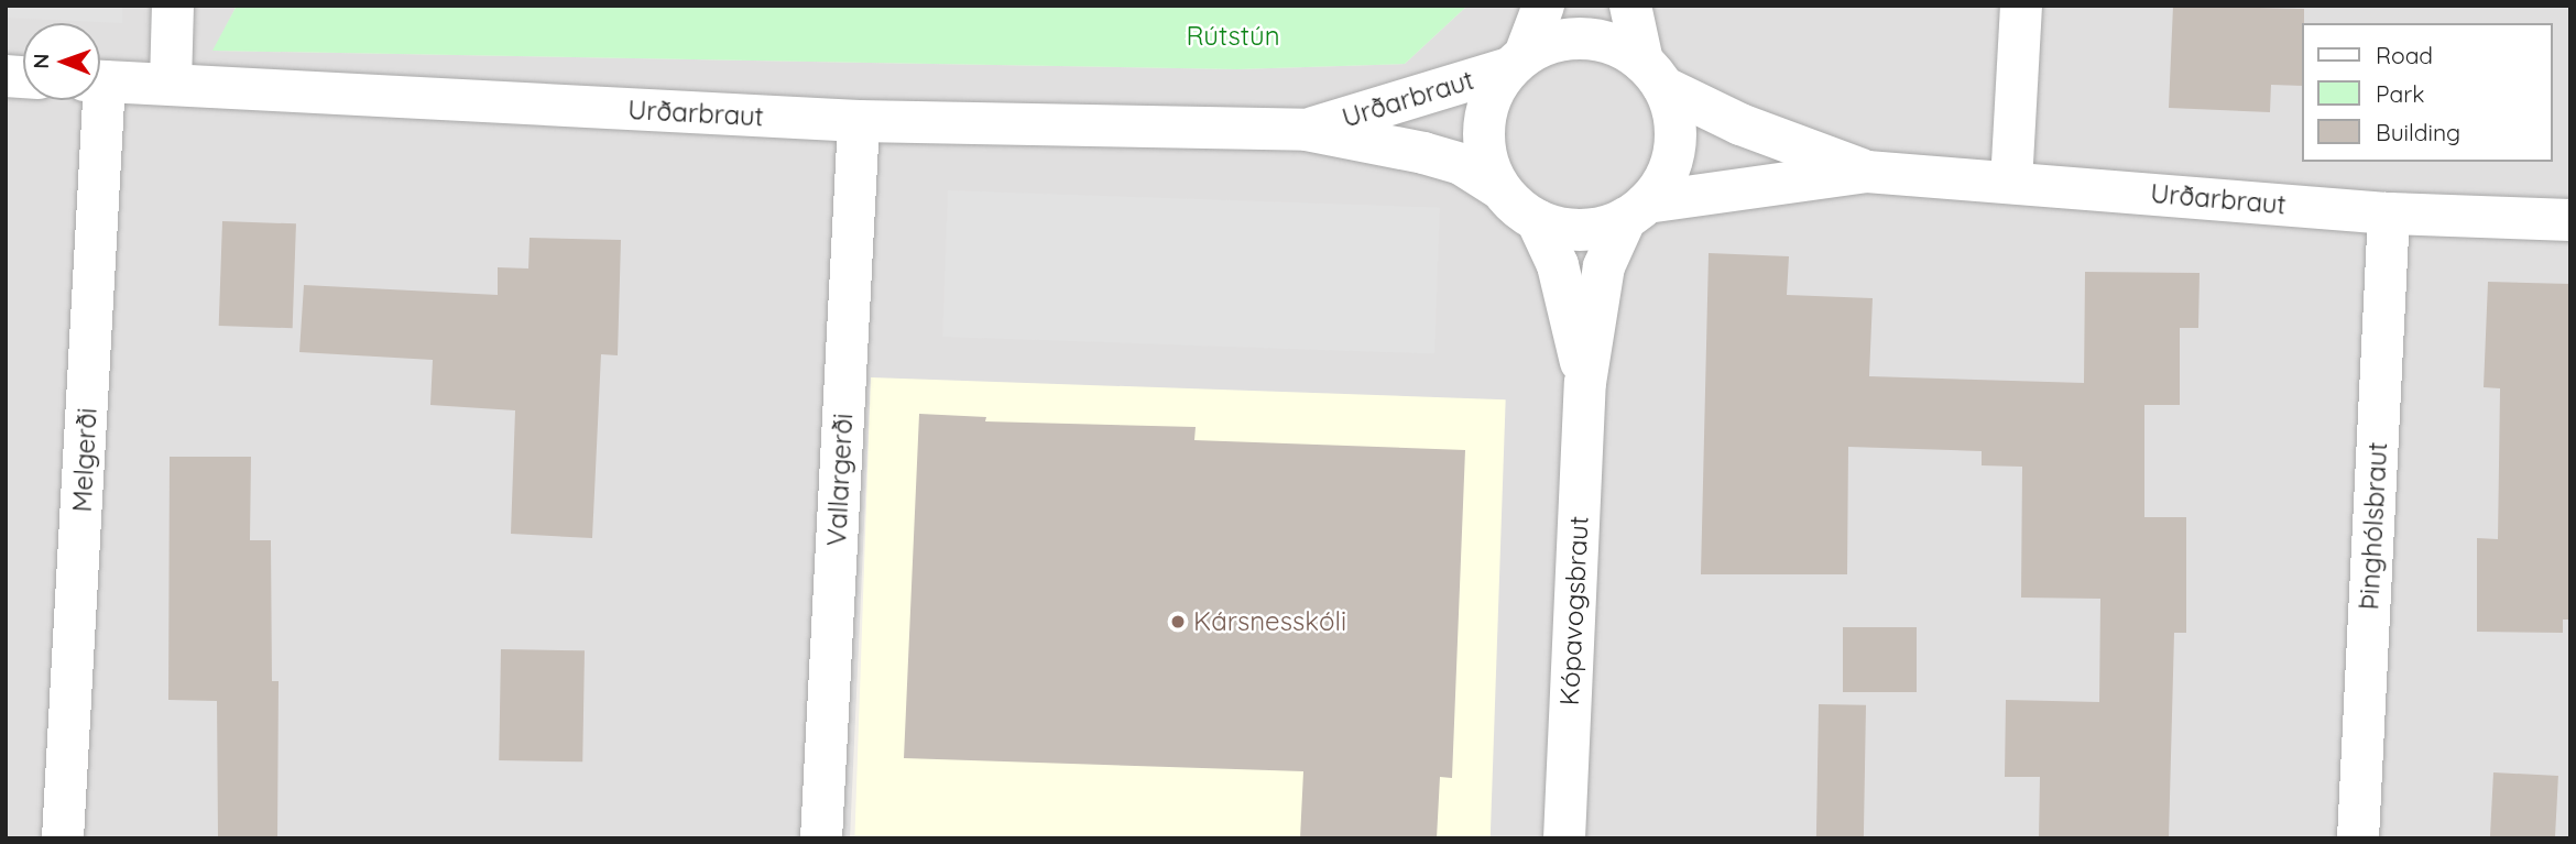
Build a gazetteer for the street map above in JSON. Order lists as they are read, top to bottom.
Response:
{
  "streets": {
    "street": [
      "Urðarbraut",
      "Melgerði",
      "Vallargerði",
      "Þinghólsbraut",
      "Kópavogsbraut"
    ]
  },
  "crossings": [
    ["Urðarbraut", "Vallargerði"],
    ["Urðarbraut", "Þinghólsbraut"],
    ["Urðarbraut", "Kópavogsbraut"]
  ],
  "parks": ["Rútstún"],
  "places": ["Kársnesskóli"],
  "legend": ["Road", "Park", "Building"],
  "north": "left"
}
